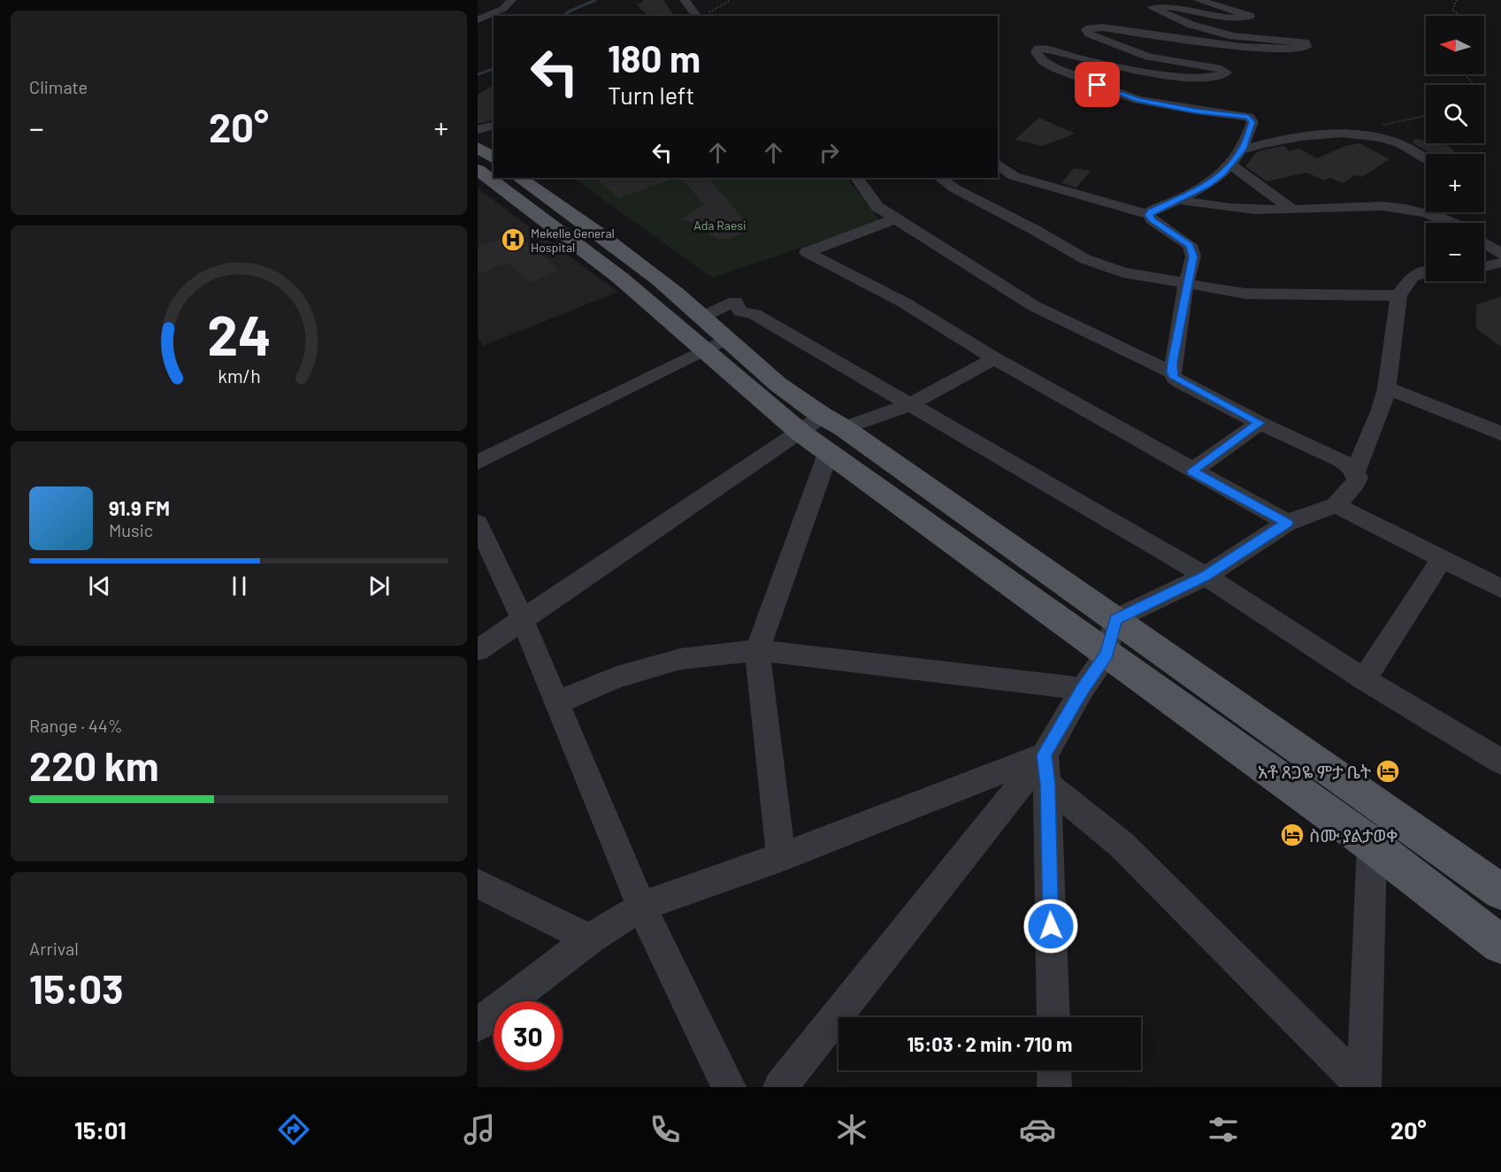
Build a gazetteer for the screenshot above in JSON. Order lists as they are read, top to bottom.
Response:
{
  "parks": ["Ada Raesi"],
  "places": {
    "hospital": ["Mekelle General Hospital"],
    "hotel": ["አቶ ጸጋዬ ምታ ቤት", "ስሙ ያልታወቀ"]
  },
  "north": "left",
  "page": {
    "tile": [
      "Climate",
      ["Range · 44%", "220 km"],
      ["Arrival", "15:03"]
    ],
    "map_buttons": ["+", "−"],
    "turn": ["180 m", "Turn left"],
    "heat": ["−", "20°", "+"],
    "song": ["91.9 FM", "Music"],
    "limit": "30",
    "trip": "15:03 · 2 min · 710 m",
    "tabs": ["15:01", "20°"],
    "gauge": ["24", "km/h"]
  }
}
